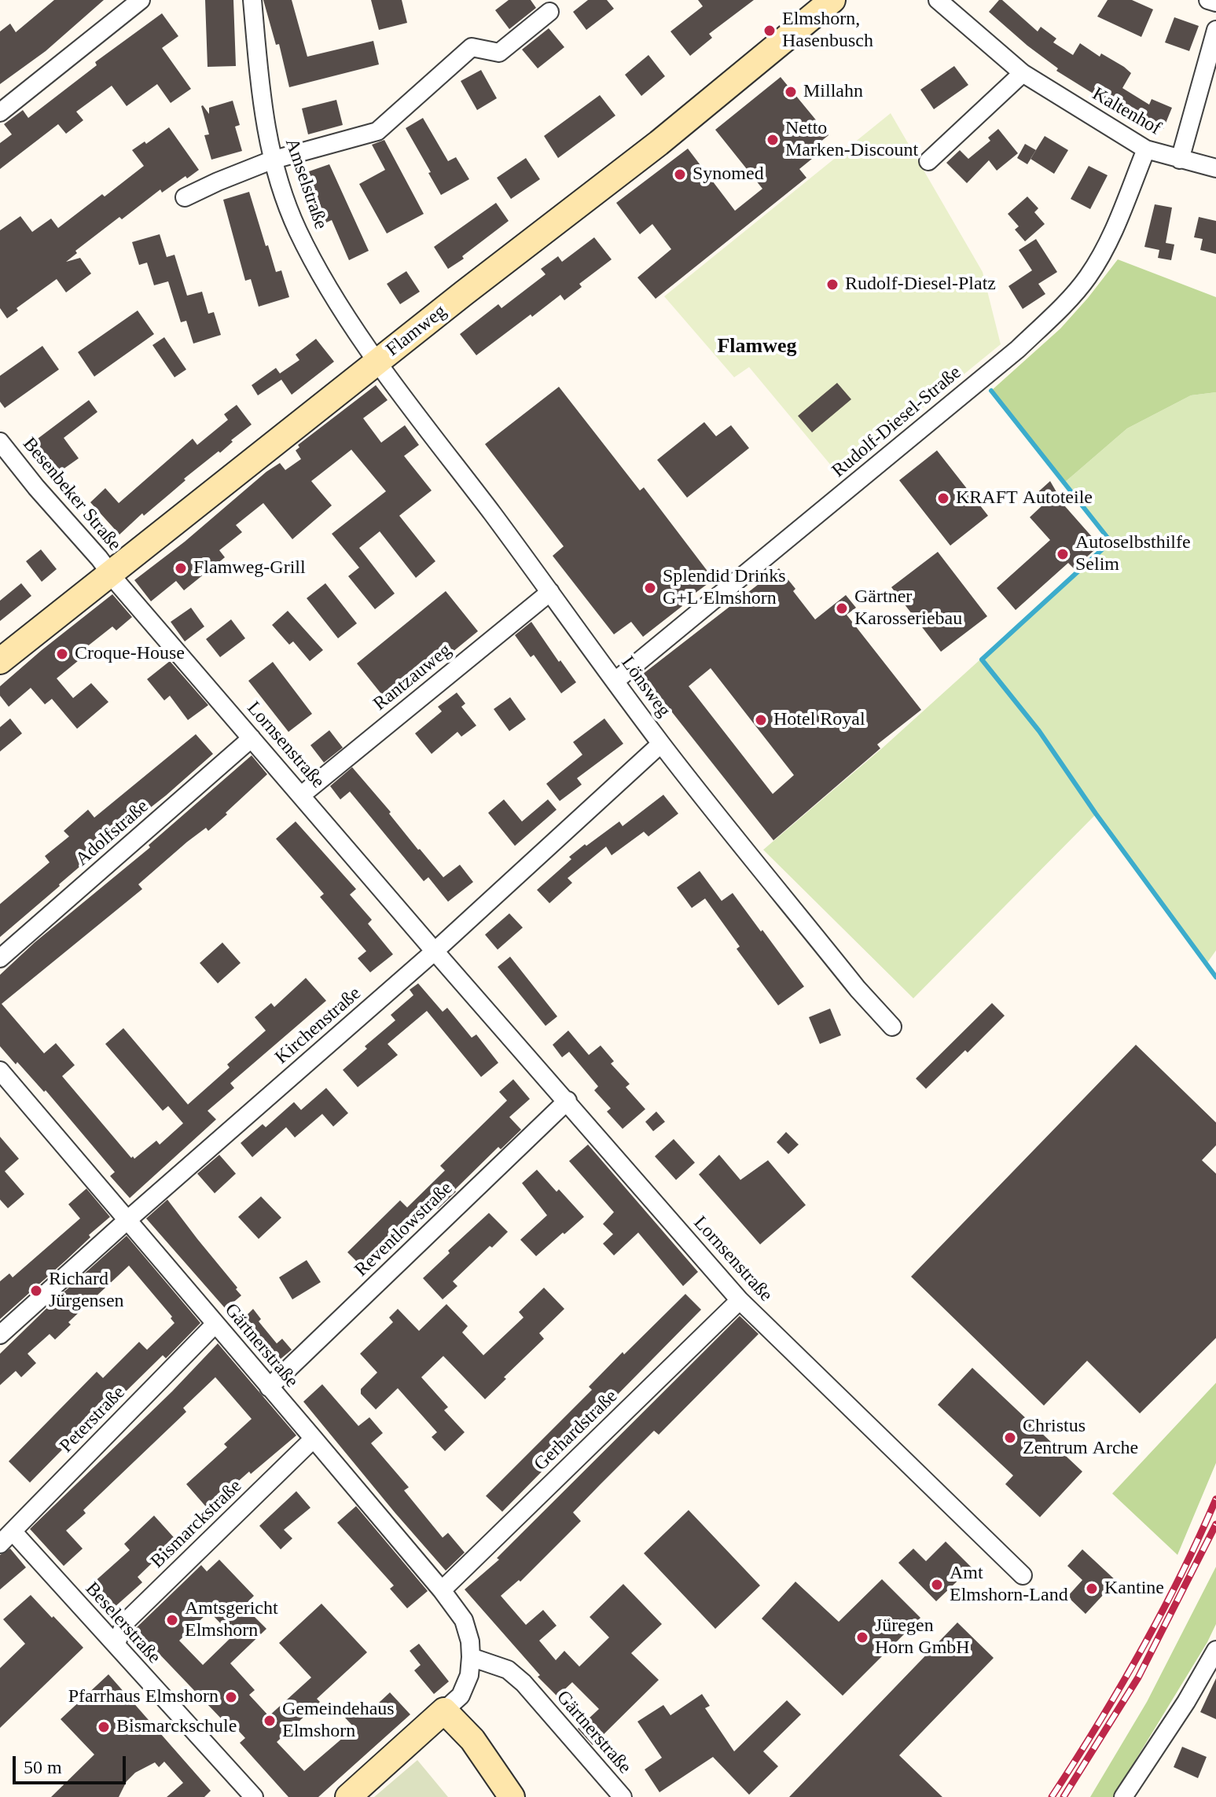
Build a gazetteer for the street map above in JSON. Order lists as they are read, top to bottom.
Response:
{
  "streets": {
    "main road": ["Flamweg"],
    "street": [
      "Kaltenhof",
      "Amselstraße",
      "Rudolf-Diesel-Straße",
      "Besenbeker Straße",
      "Rantzauweg",
      "Lönsweg",
      "Lornsenstraße",
      "Adolfstraße",
      "Kirchenstraße",
      "Reventlowstraße",
      "Gärtnerstraße",
      "Peterstraße",
      "Gerhardstraße",
      "Bismarckstraße",
      "Beselerstraße"
    ]
  },
  "crossings": [
    ["Kaltenhof", "Rudolf-Diesel-Straße"],
    ["Amselstraße", "Flamweg"],
    ["Amselstraße", "Lönsweg"],
    ["Flamweg", "Besenbeker Straße"],
    ["Flamweg", "Lönsweg"],
    ["Flamweg", "Lornsenstraße"],
    ["Rudolf-Diesel-Straße", "Lönsweg"],
    ["Besenbeker Straße", "Lornsenstraße"],
    ["Rantzauweg", "Lönsweg"],
    ["Rantzauweg", "Lornsenstraße"],
    ["Lönsweg", "Kirchenstraße"],
    ["Lornsenstraße", "Adolfstraße"],
    ["Lornsenstraße", "Kirchenstraße"],
    ["Lornsenstraße", "Reventlowstraße"],
    ["Lornsenstraße", "Gerhardstraße"],
    ["Kirchenstraße", "Gärtnerstraße"],
    ["Reventlowstraße", "Gärtnerstraße"],
    ["Gärtnerstraße", "Peterstraße"],
    ["Gärtnerstraße", "Gerhardstraße"],
    ["Gärtnerstraße", "Bismarckstraße"],
    ["Peterstraße", "Beselerstraße"],
    ["Bismarckstraße", "Beselerstraße"]
  ],
  "districts": ["Flamweg"],
  "places": [
    "Elmshorn, Hasenbusch",
    "Millahn",
    "Netto Marken-Discount",
    "Synomed",
    "Rudolf-Diesel-Platz",
    "KRAFT Autoteile",
    "Autoselbsthilfe Selim",
    "Flamweg-Grill",
    "Splendid Drinks G+L Elmshorn",
    "Gärtner Karosseriebau",
    "Croque-House",
    "Hotel Royal",
    "Richard Jürgensen",
    "Christus Zentrum Arche",
    "Amt Elmshorn-Land",
    "Kantine",
    "Amtsgericht Elmshorn",
    "Jüregen Horn GmbH",
    "Pfarrhaus Elmshorn",
    "Gemeindehaus Elmshorn",
    "Bismarckschule"
  ],
  "scale_bar": "50 m"
}
